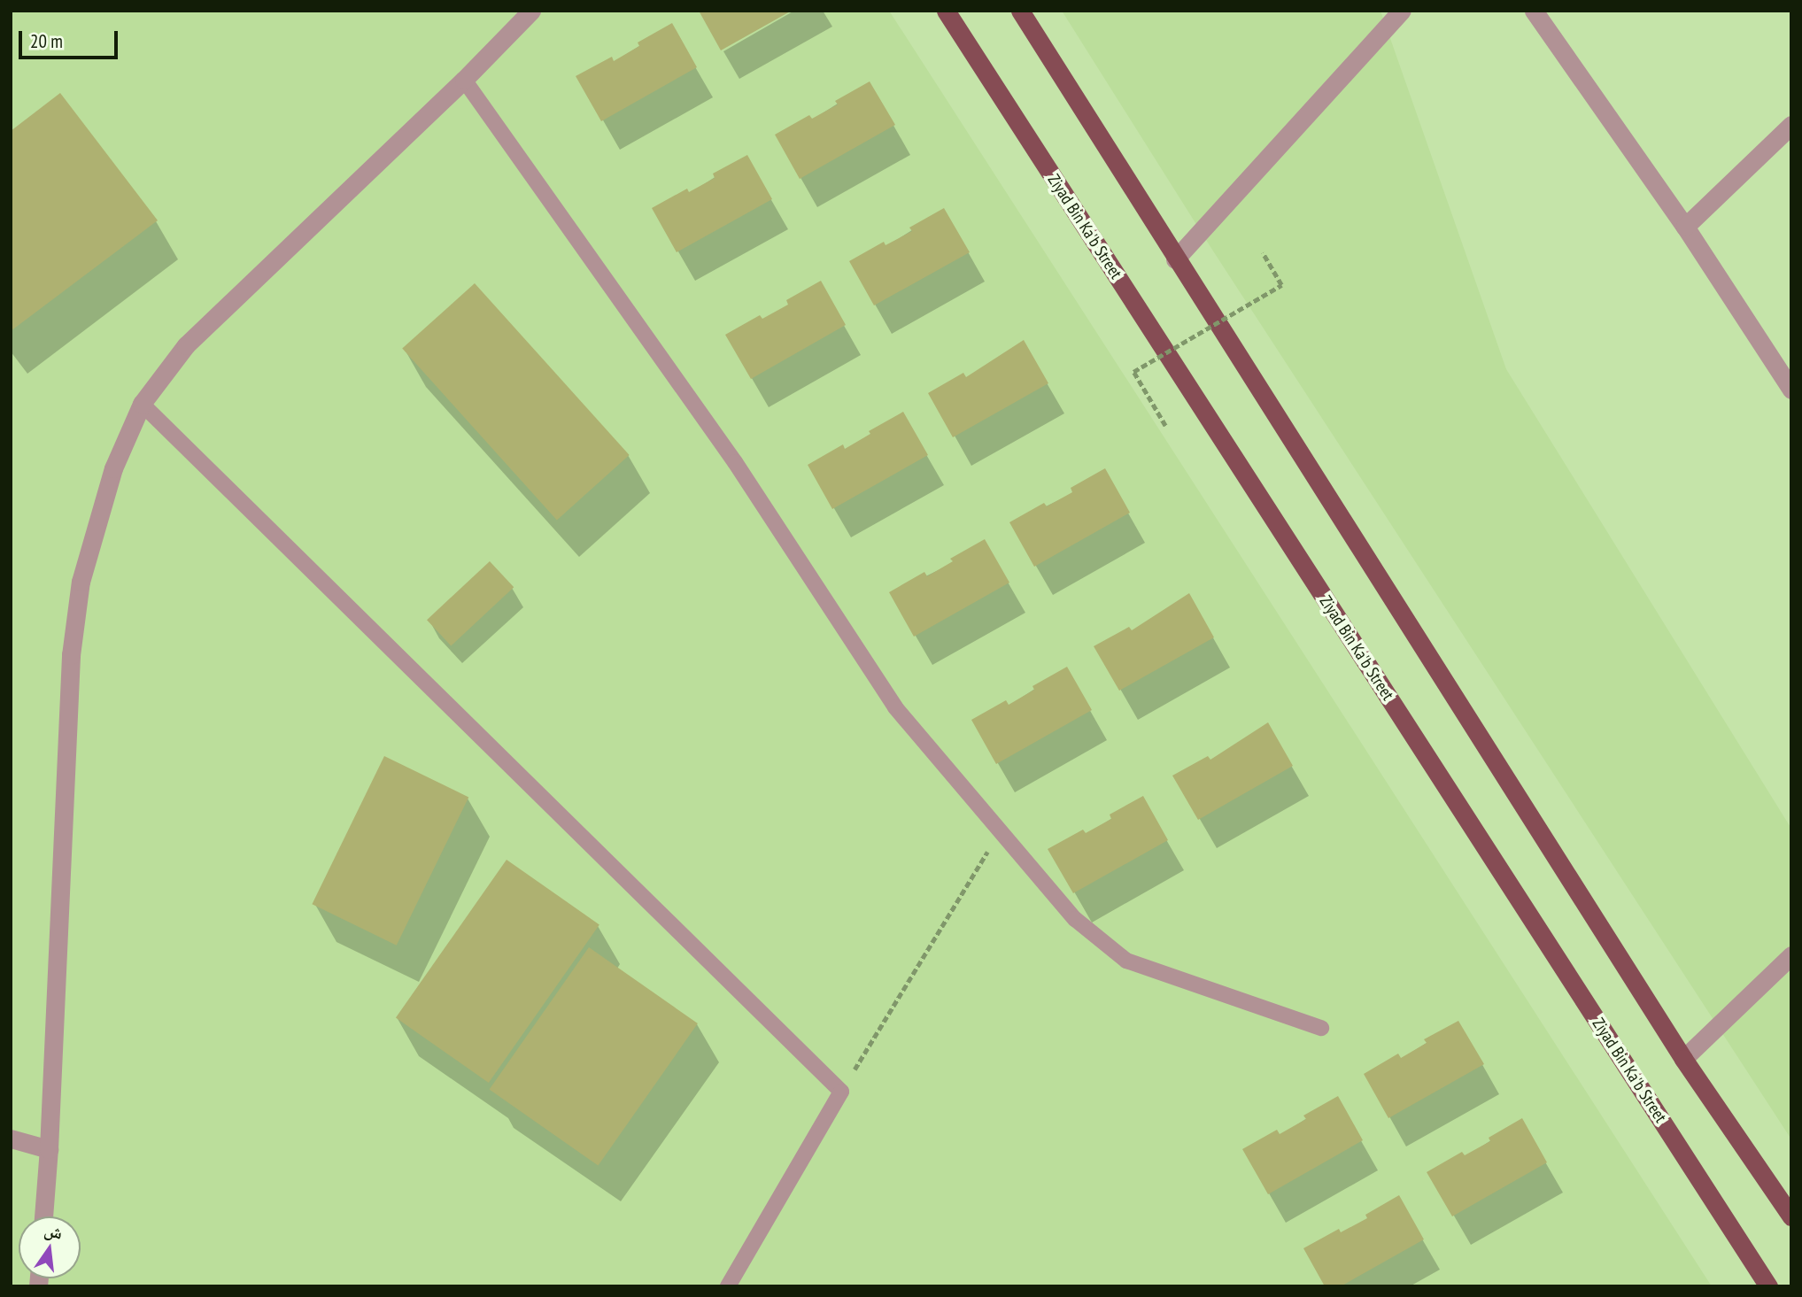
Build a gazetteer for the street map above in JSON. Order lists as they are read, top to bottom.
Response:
{
  "streets": {
    "highway": ["Ziyad Bin Ka'b Street"]
  },
  "scale_bar": "20 m",
  "north": "top"
}
